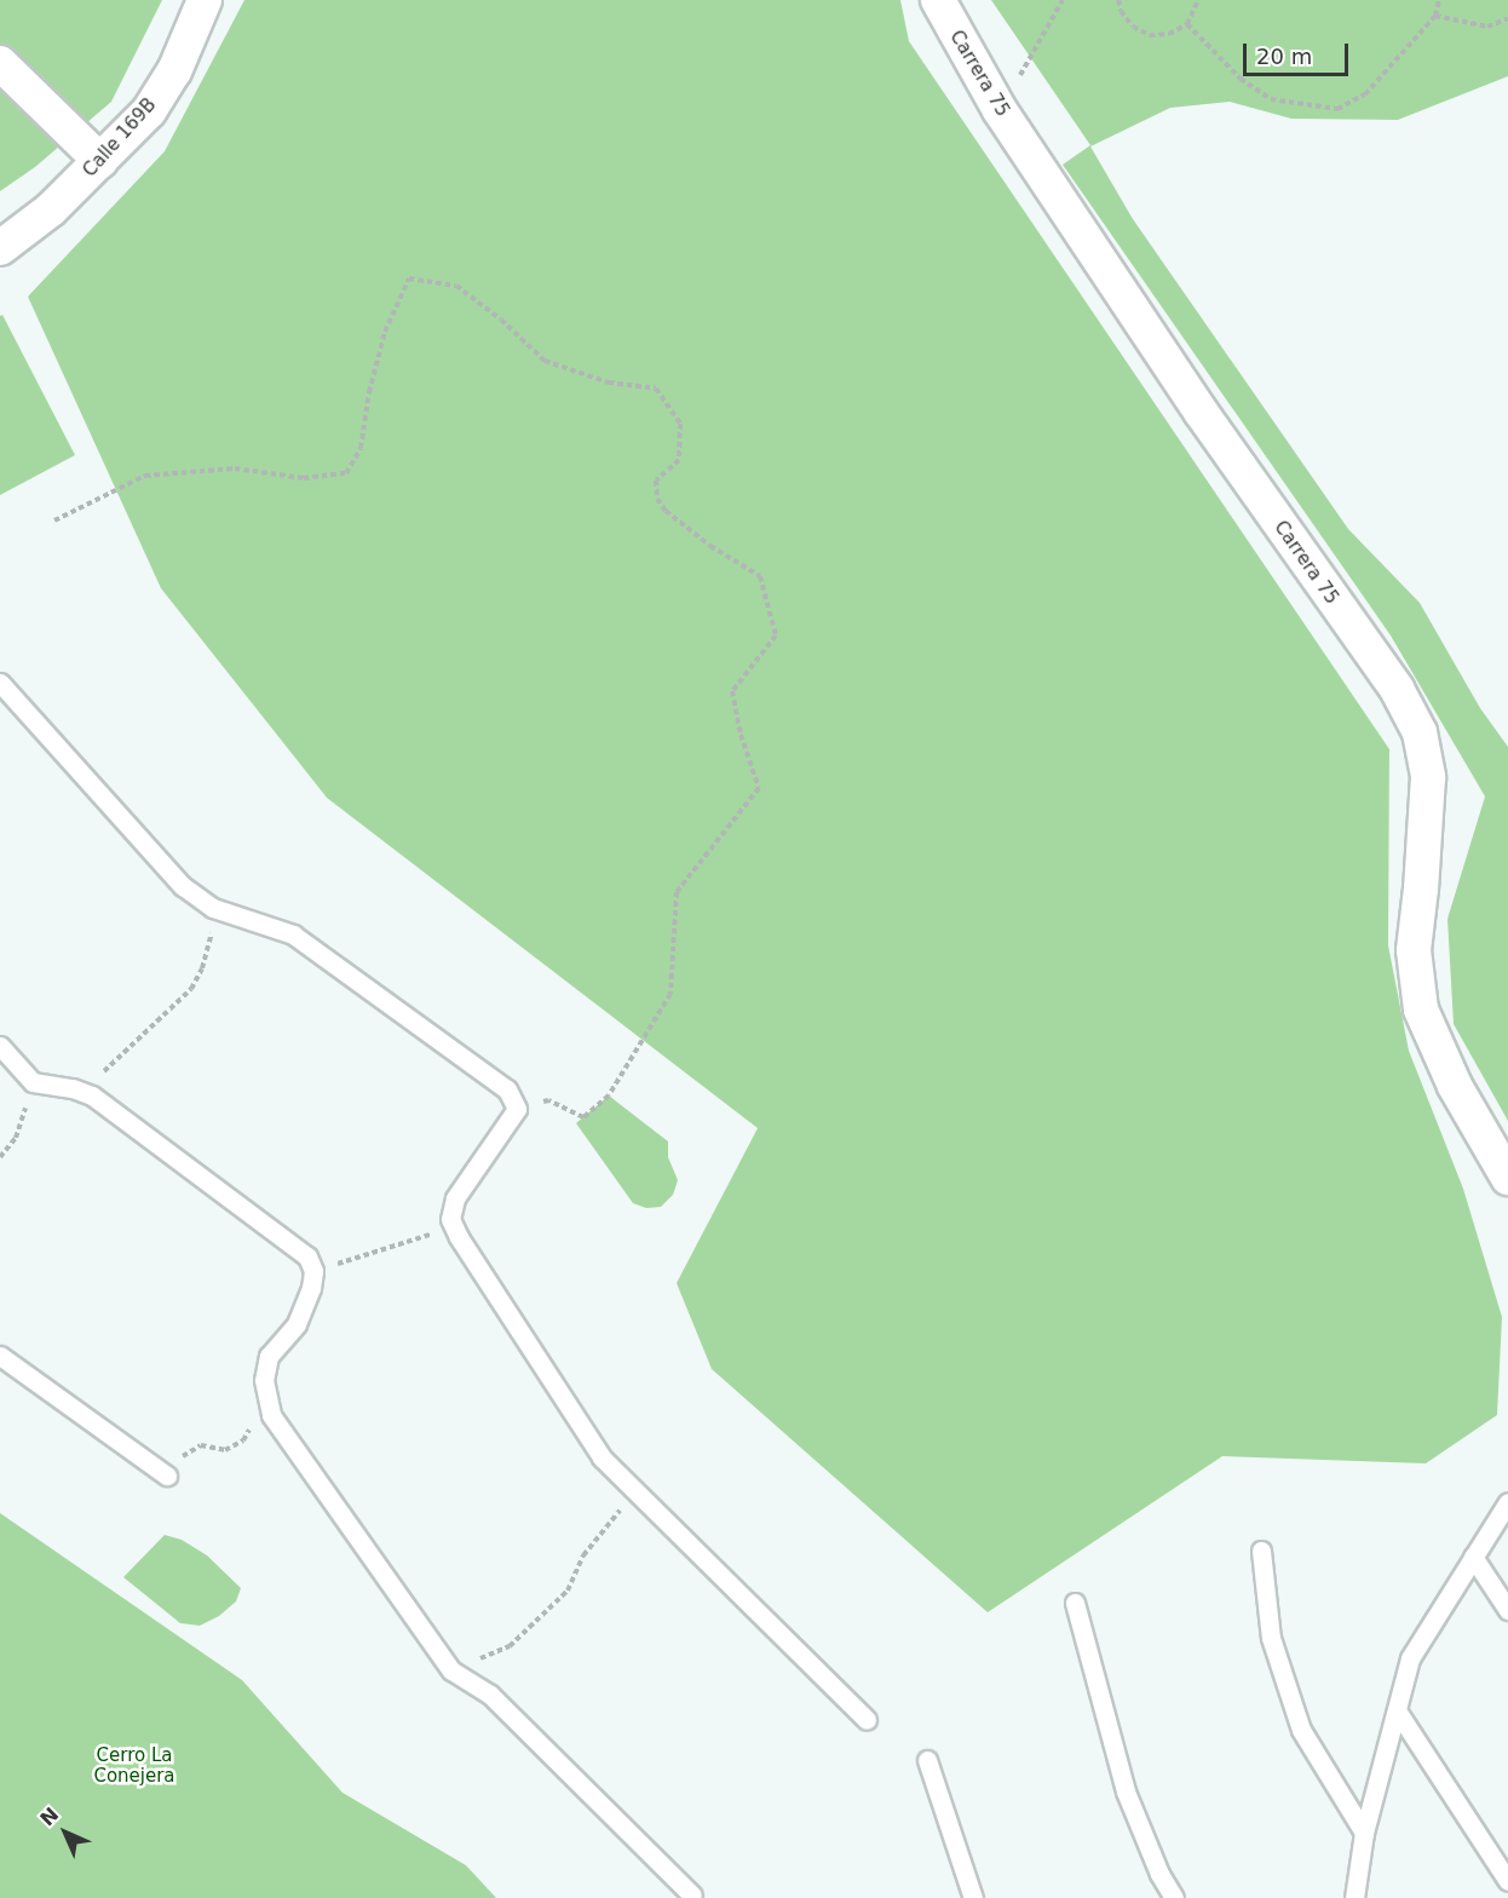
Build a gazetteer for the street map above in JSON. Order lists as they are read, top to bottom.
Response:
{
  "streets": {
    "street": ["Carrera 75", "Calle 169B"]
  },
  "parks": ["Cerro La Conejera"],
  "scale_bar": "20 m",
  "north": "top left"
}
